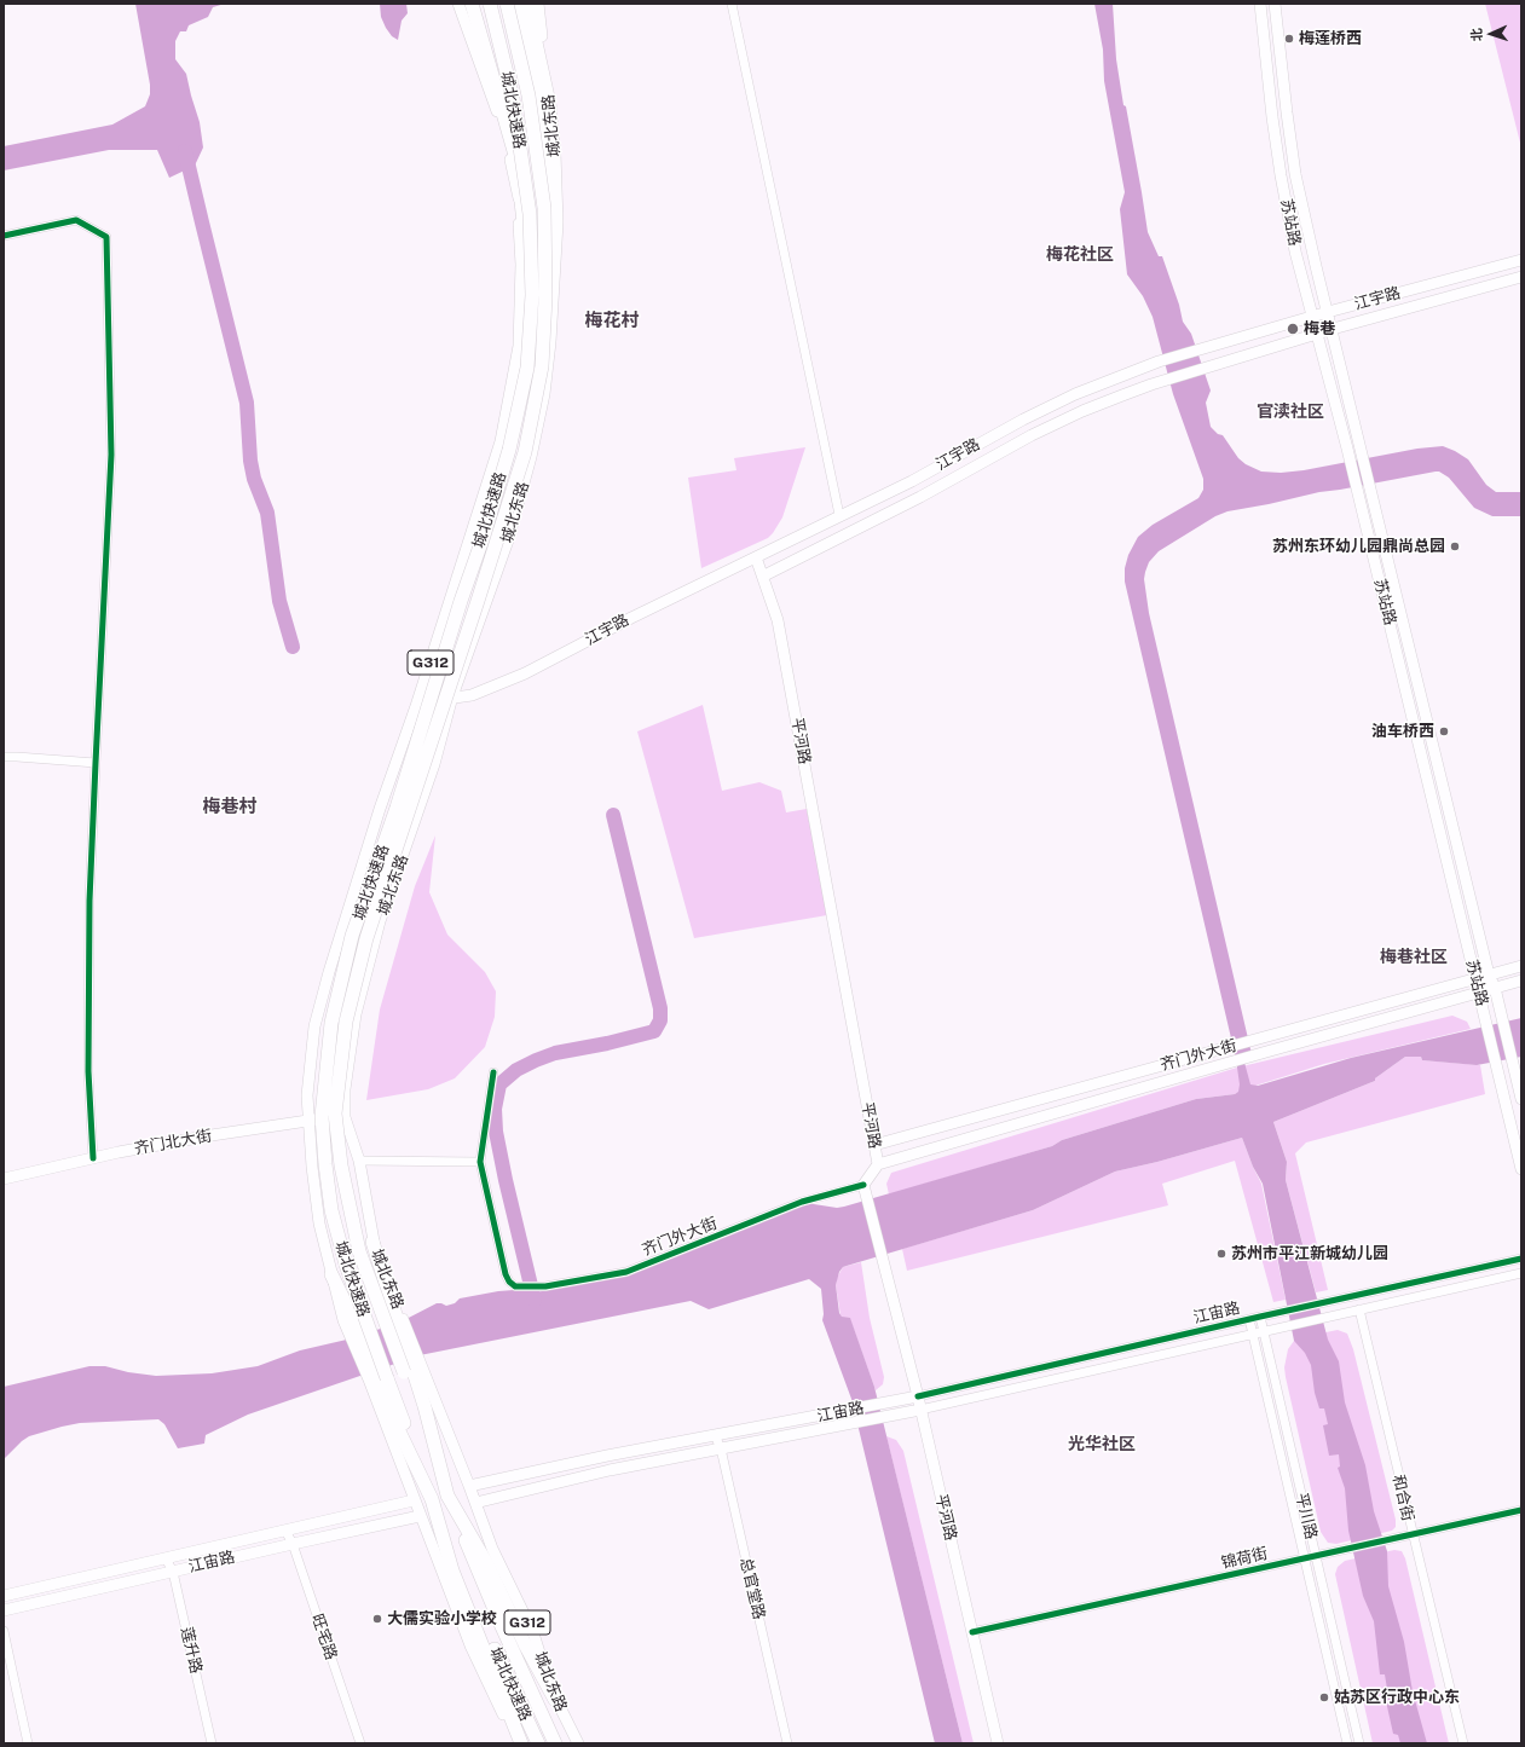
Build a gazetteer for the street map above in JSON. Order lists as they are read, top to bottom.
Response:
{
  "streets": {
    "highway": ["城北快速路"],
    "main road": [
      "城北东路",
      "苏站路",
      "江宇路",
      "G312",
      "平河路",
      "齐门外大街",
      "齐门北大街",
      "江宙路"
    ],
    "street": [
      "和合街",
      "平川路",
      "锦荷街",
      "总官堂路",
      "旺宅路",
      "莲升路"
    ]
  },
  "crossings": [
    ["城北东路", "江宇路"],
    ["城北东路", "齐门北大街"],
    ["城北东路", "江宙路"],
    ["苏站路", "江宇路"],
    ["苏站路", "齐门外大街"],
    ["江宇路", "G312"],
    ["江宇路", "平河路"],
    ["G312", "齐门北大街"],
    ["G312", "江宙路"],
    ["平河路", "齐门外大街"],
    ["平河路", "江宙路"],
    ["平河路", "锦荷街"],
    ["江宙路", "和合街"],
    ["江宙路", "平川路"],
    ["江宙路", "总官堂路"],
    ["江宙路", "旺宅路"],
    ["江宙路", "莲升路"],
    ["和合街", "锦荷街"],
    ["平川路", "锦荷街"]
  ],
  "districts": [
    "梅花社区",
    "梅花村",
    "官渎社区",
    "梅巷村",
    "梅巷社区",
    "光华社区"
  ],
  "places": [
    "梅莲桥西",
    "梅巷",
    "苏州东环幼儿园鼎尚总园",
    "油车桥西",
    "苏州市平江新城幼儿园",
    "大儒实验小学校",
    "姑苏区行政中心东"
  ],
  "north": "left"
}
